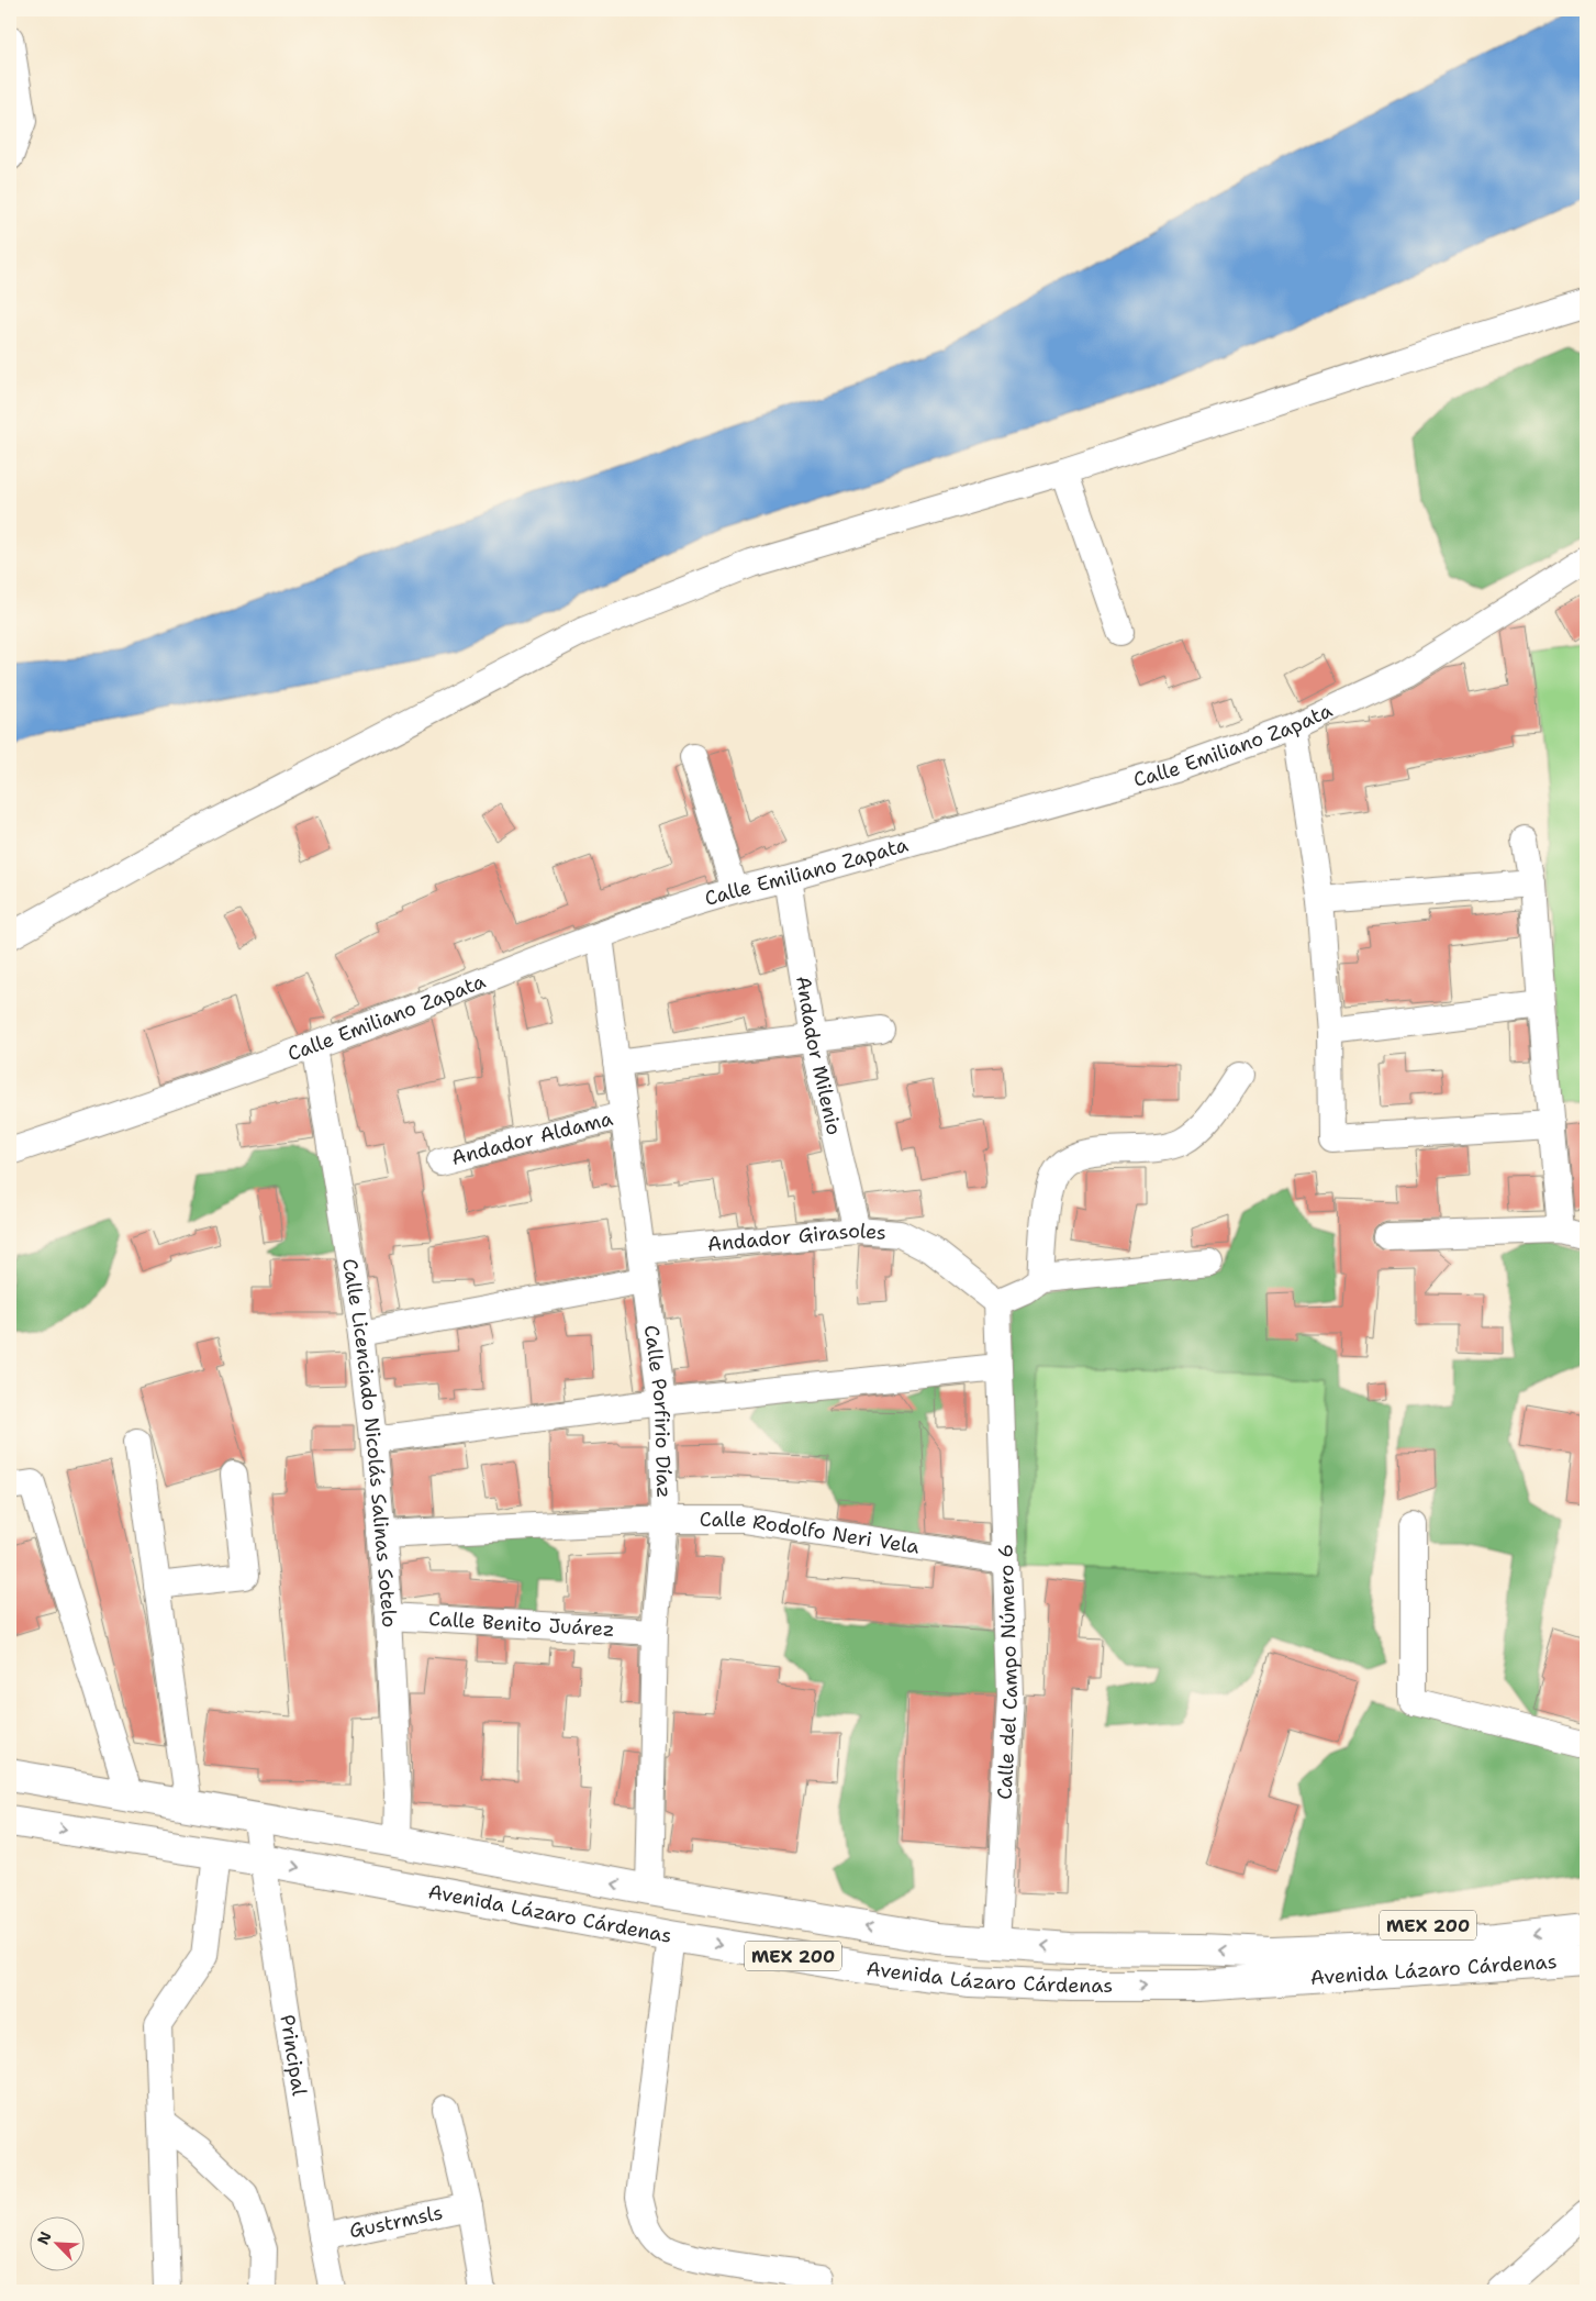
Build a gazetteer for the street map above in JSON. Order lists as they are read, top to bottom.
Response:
{
  "streets": {
    "main road": ["Avenida Lázaro Cárdenas", "MEX 200"],
    "street": [
      "Calle Emiliano Zapata",
      "Andador Milenio",
      "Andador Aldama",
      "Andador Girasoles",
      "Calle Porfirio Díaz",
      "Calle Licenciado Nicolás Salinas Sotelo",
      "Calle Rodolfo Neri Vela",
      "Calle Benito Juárez",
      "Calle del Campo Número 6",
      "Principal",
      "Gustrmsls"
    ]
  },
  "crossings": [
    ["Calle Emiliano Zapata", "Andador Milenio"],
    ["Calle Emiliano Zapata", "Calle Porfirio Díaz"],
    ["Calle Emiliano Zapata", "Calle Licenciado Nicolás Salinas Sotelo"],
    ["Andador Milenio", "Andador Girasoles"],
    ["Andador Aldama", "Calle Porfirio Díaz"],
    ["Andador Girasoles", "Calle Porfirio Díaz"],
    ["Andador Girasoles", "Calle del Campo Número 6"],
    ["Calle Porfirio Díaz", "Calle Rodolfo Neri Vela"],
    ["Calle Porfirio Díaz", "Calle Benito Juárez"],
    ["Calle Porfirio Díaz", "Avenida Lázaro Cárdenas"],
    ["Calle Licenciado Nicolás Salinas Sotelo", "Calle Rodolfo Neri Vela"],
    ["Calle Licenciado Nicolás Salinas Sotelo", "Calle Benito Juárez"],
    ["Calle Licenciado Nicolás Salinas Sotelo", "Avenida Lázaro Cárdenas"],
    ["Calle Rodolfo Neri Vela", "Calle del Campo Número 6"],
    ["Calle del Campo Número 6", "Avenida Lázaro Cárdenas"],
    ["Avenida Lázaro Cárdenas", "Principal"],
    ["Principal", "Gustrmsls"]
  ],
  "north": "top left"
}
